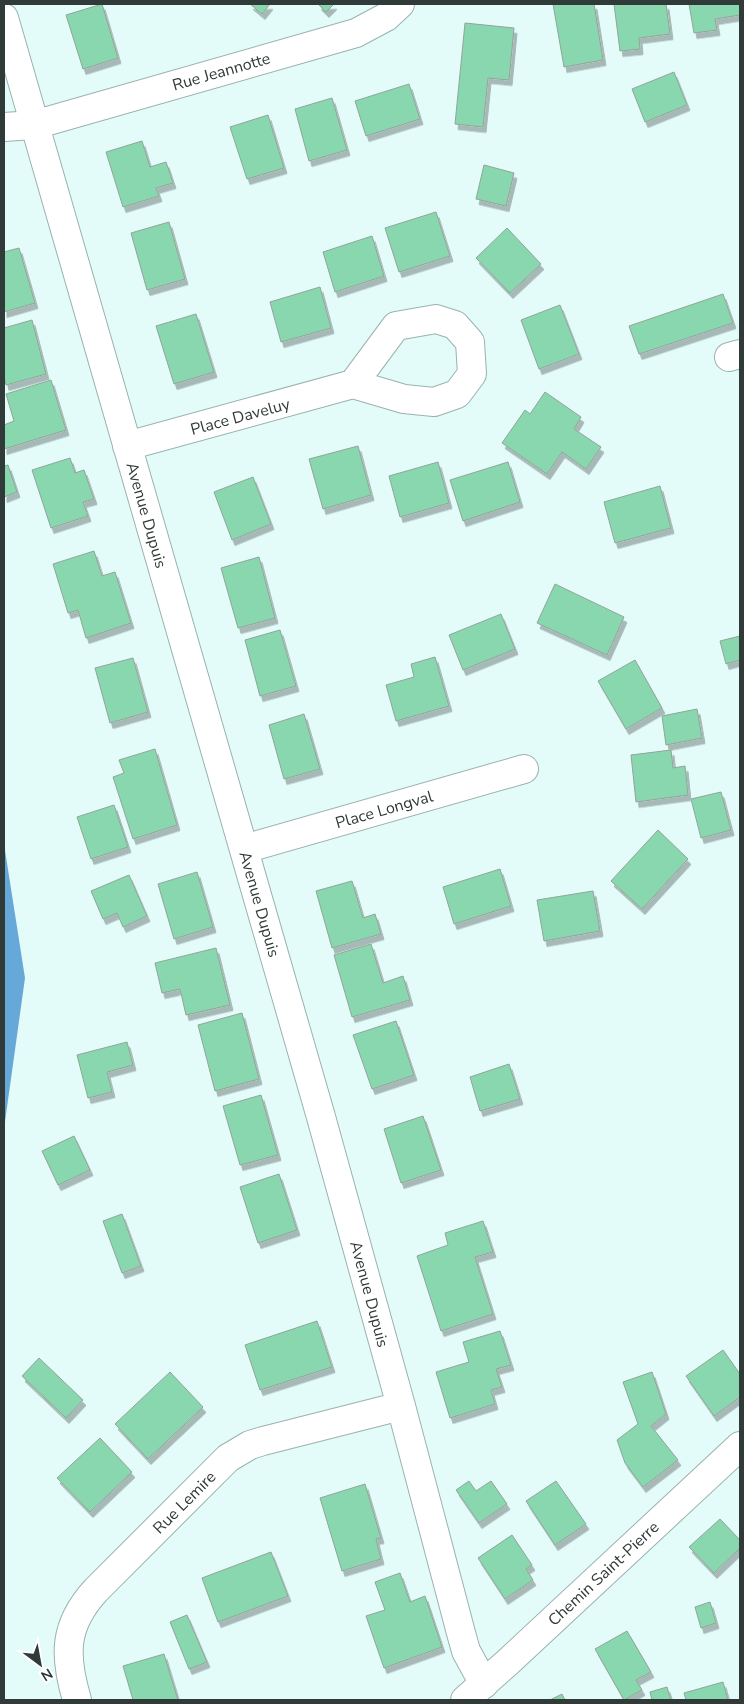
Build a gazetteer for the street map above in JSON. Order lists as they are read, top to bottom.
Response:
{
  "streets": {
    "street": [
      "Rue Jeannotte",
      "Place Daveluy",
      "Avenue Dupuis",
      "Place Longval",
      "Rue Lemire",
      "Chemin Saint-Pierre"
    ]
  },
  "crossings": [
    ["Rue Jeannotte", "Avenue Dupuis"],
    ["Place Daveluy", "Avenue Dupuis"],
    ["Avenue Dupuis", "Place Longval"],
    ["Avenue Dupuis", "Rue Lemire"],
    ["Avenue Dupuis", "Chemin Saint-Pierre"]
  ],
  "north": "bottom right"
}
